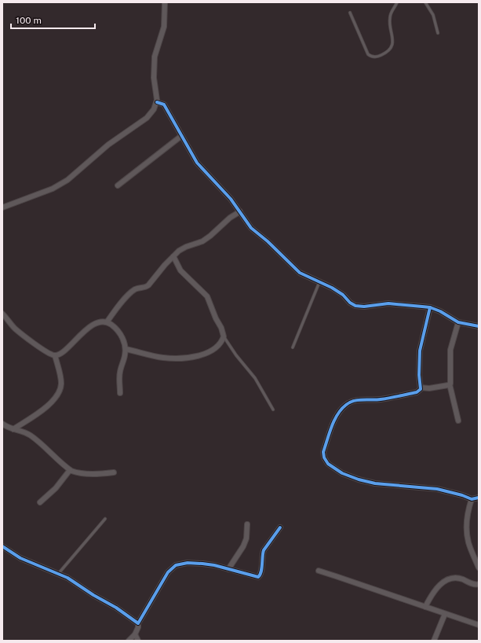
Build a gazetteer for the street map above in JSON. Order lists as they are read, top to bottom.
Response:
{
  "scale_bar": "100 m"
}
